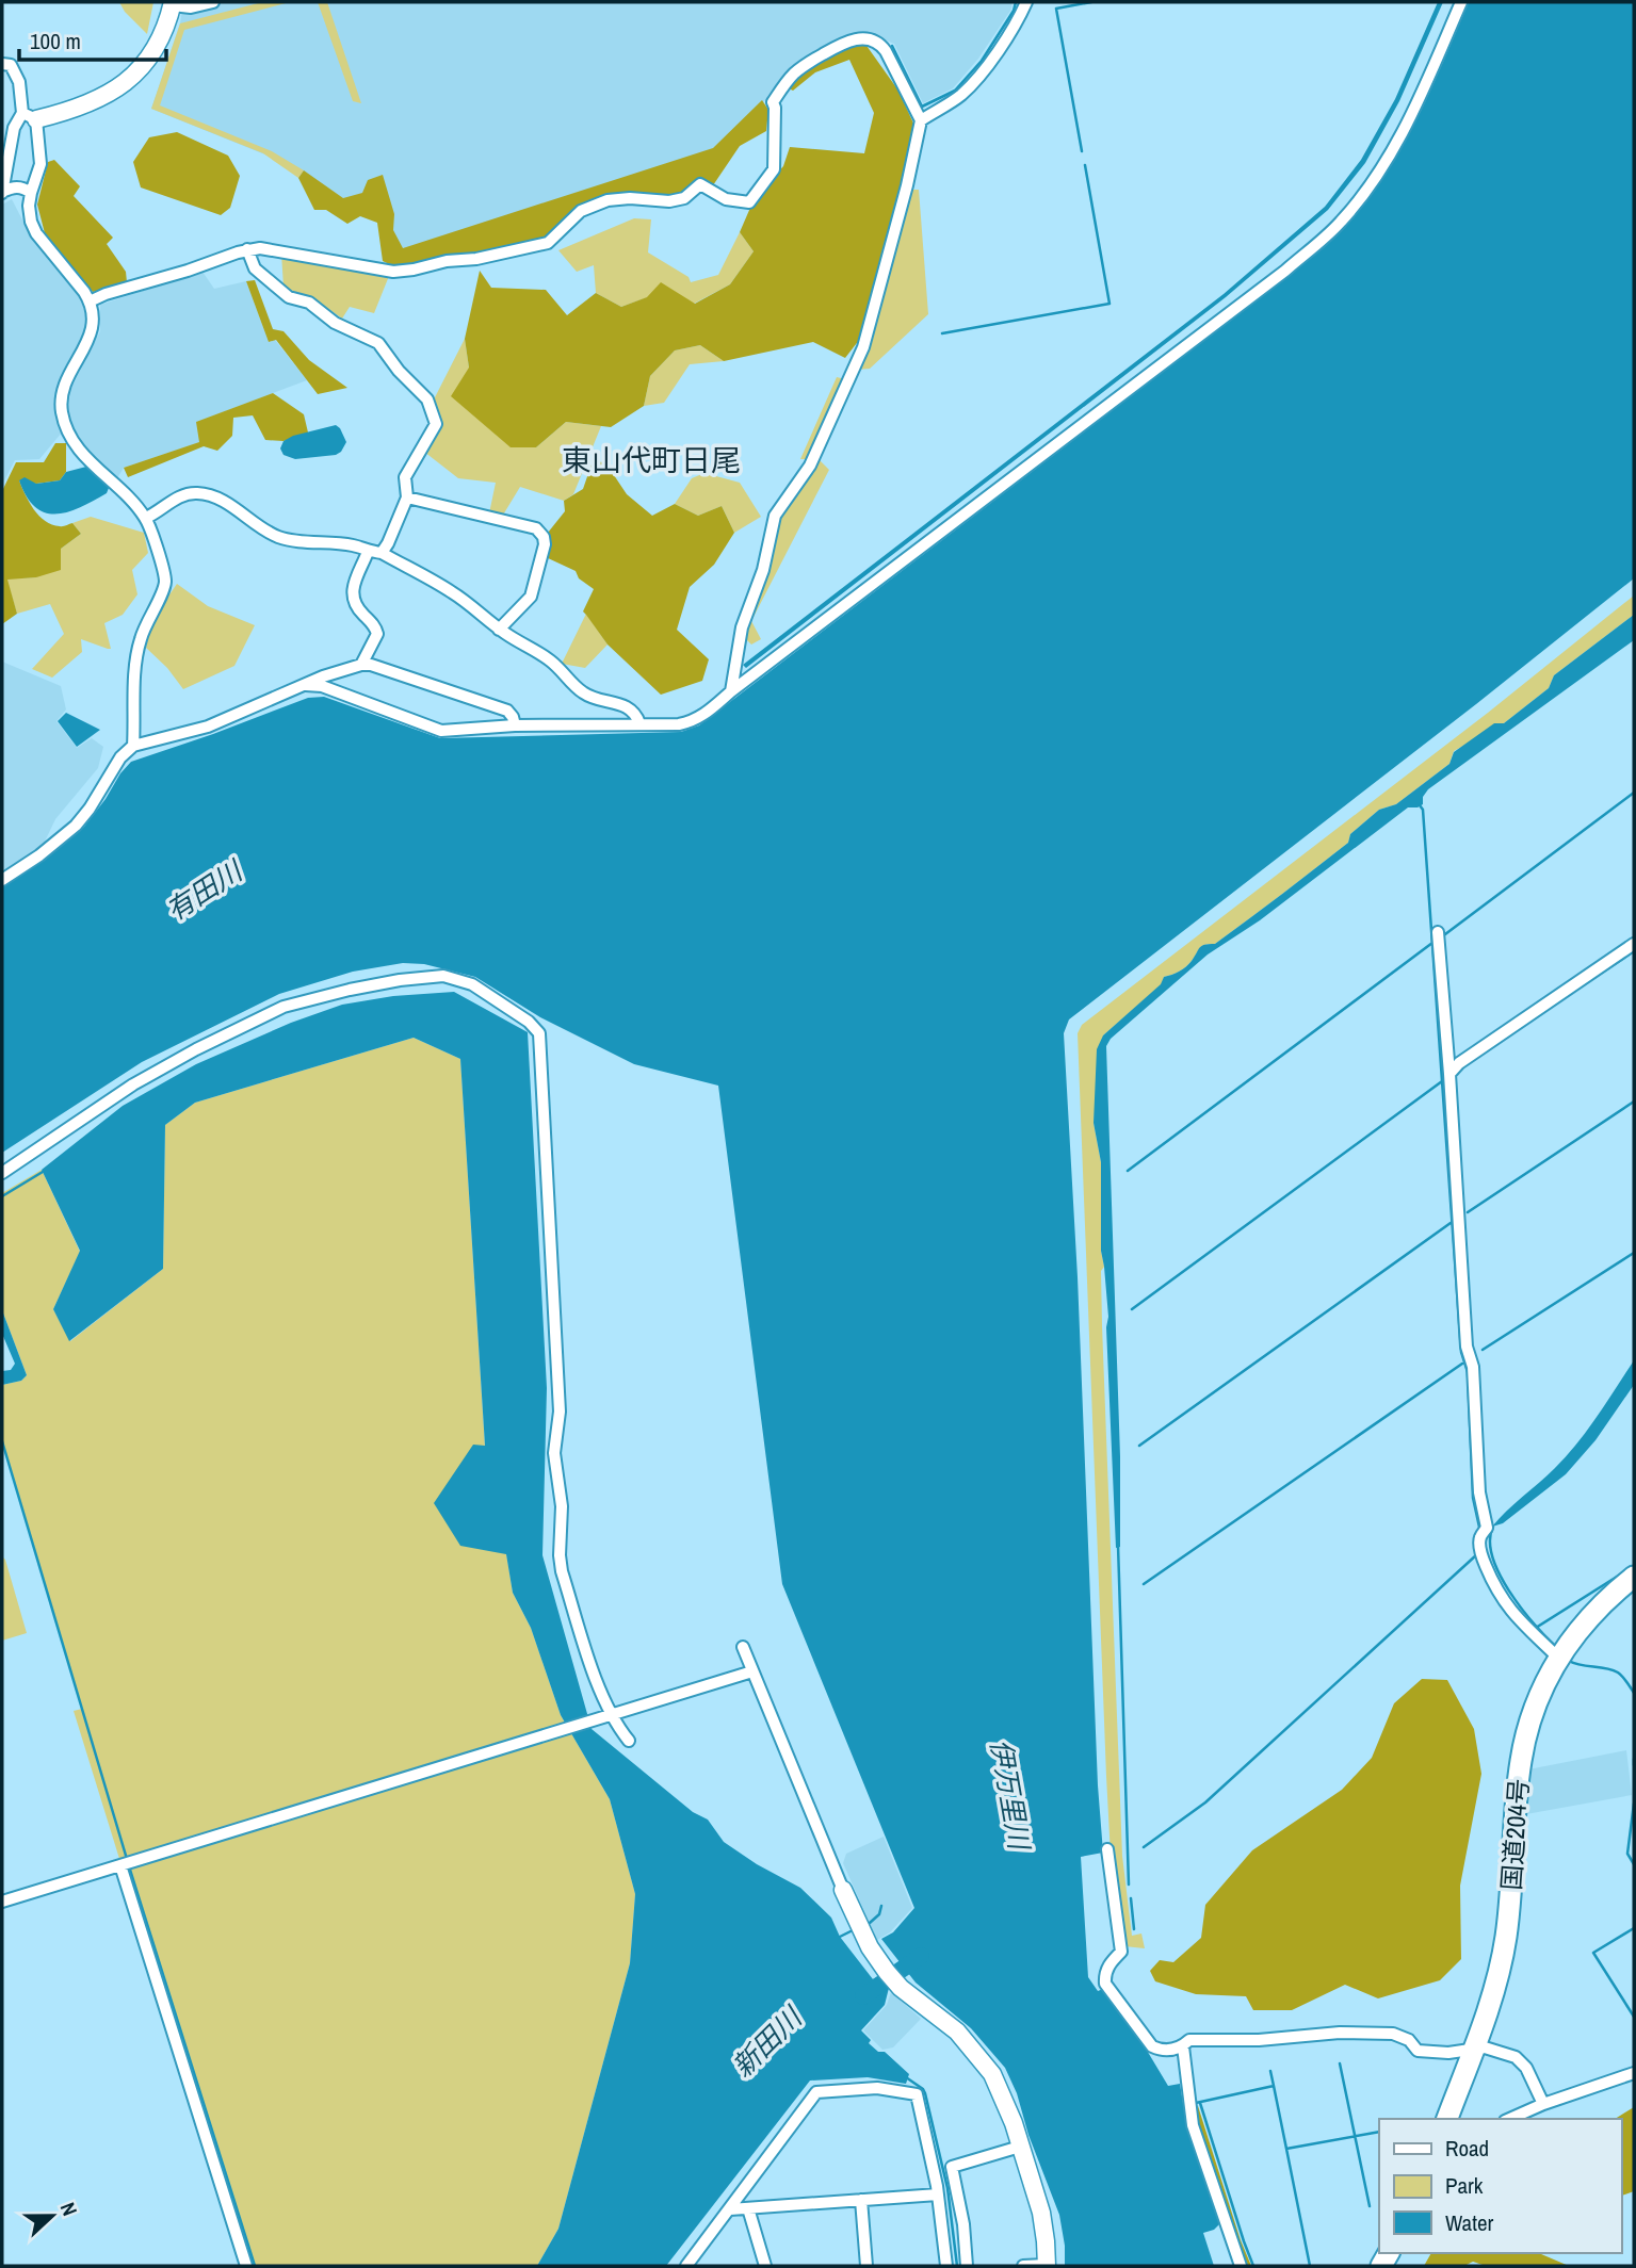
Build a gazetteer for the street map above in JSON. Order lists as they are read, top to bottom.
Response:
{
  "streets": {
    "highway": ["国道204号"]
  },
  "districts": ["東山代町日尾"],
  "water": ["有田川", "伊万里川", "新田川"],
  "legend": ["Road", "Park", "Water"],
  "scale_bar": "100 m",
  "north": "right"
}
